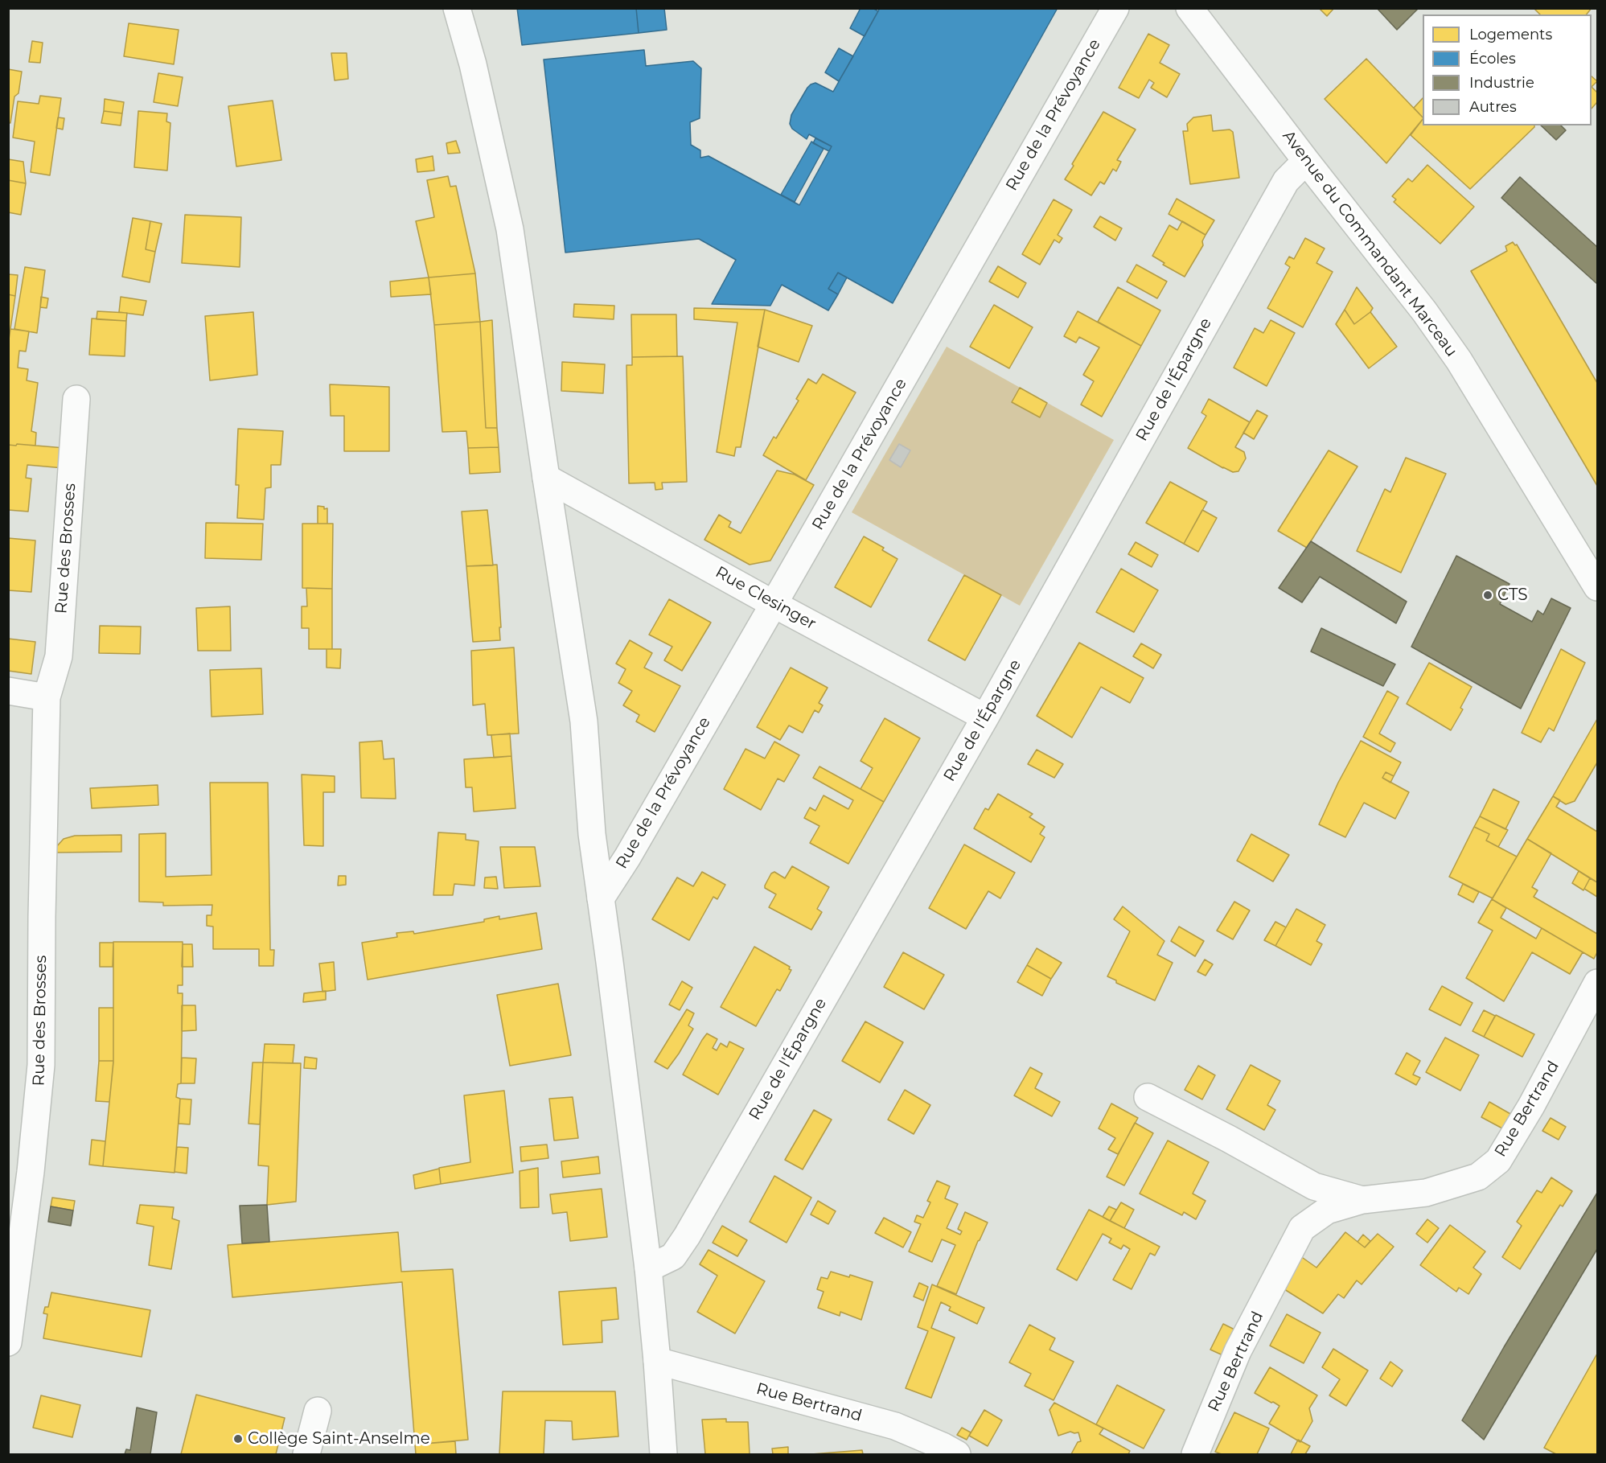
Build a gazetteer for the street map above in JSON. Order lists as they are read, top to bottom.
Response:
{
  "streets": {
    "street": [
      "Rue de la Prévoyance",
      "Avenue du Commandant Marceau",
      "Rue de l'Épargne",
      "Rue des Brosses",
      "Rue Clesinger",
      "Rue Bertrand"
    ]
  },
  "crossings": [
    ["Rue de la Prévoyance", "Rue Clesinger"],
    ["Avenue du Commandant Marceau", "Rue de l'Épargne"],
    ["Rue de l'Épargne", "Rue Clesinger"]
  ],
  "places": ["CTS", "Collège Saint-Anselme"],
  "legend": [
    "Logements",
    "Écoles",
    "Industrie",
    "Autres"
  ]
}
